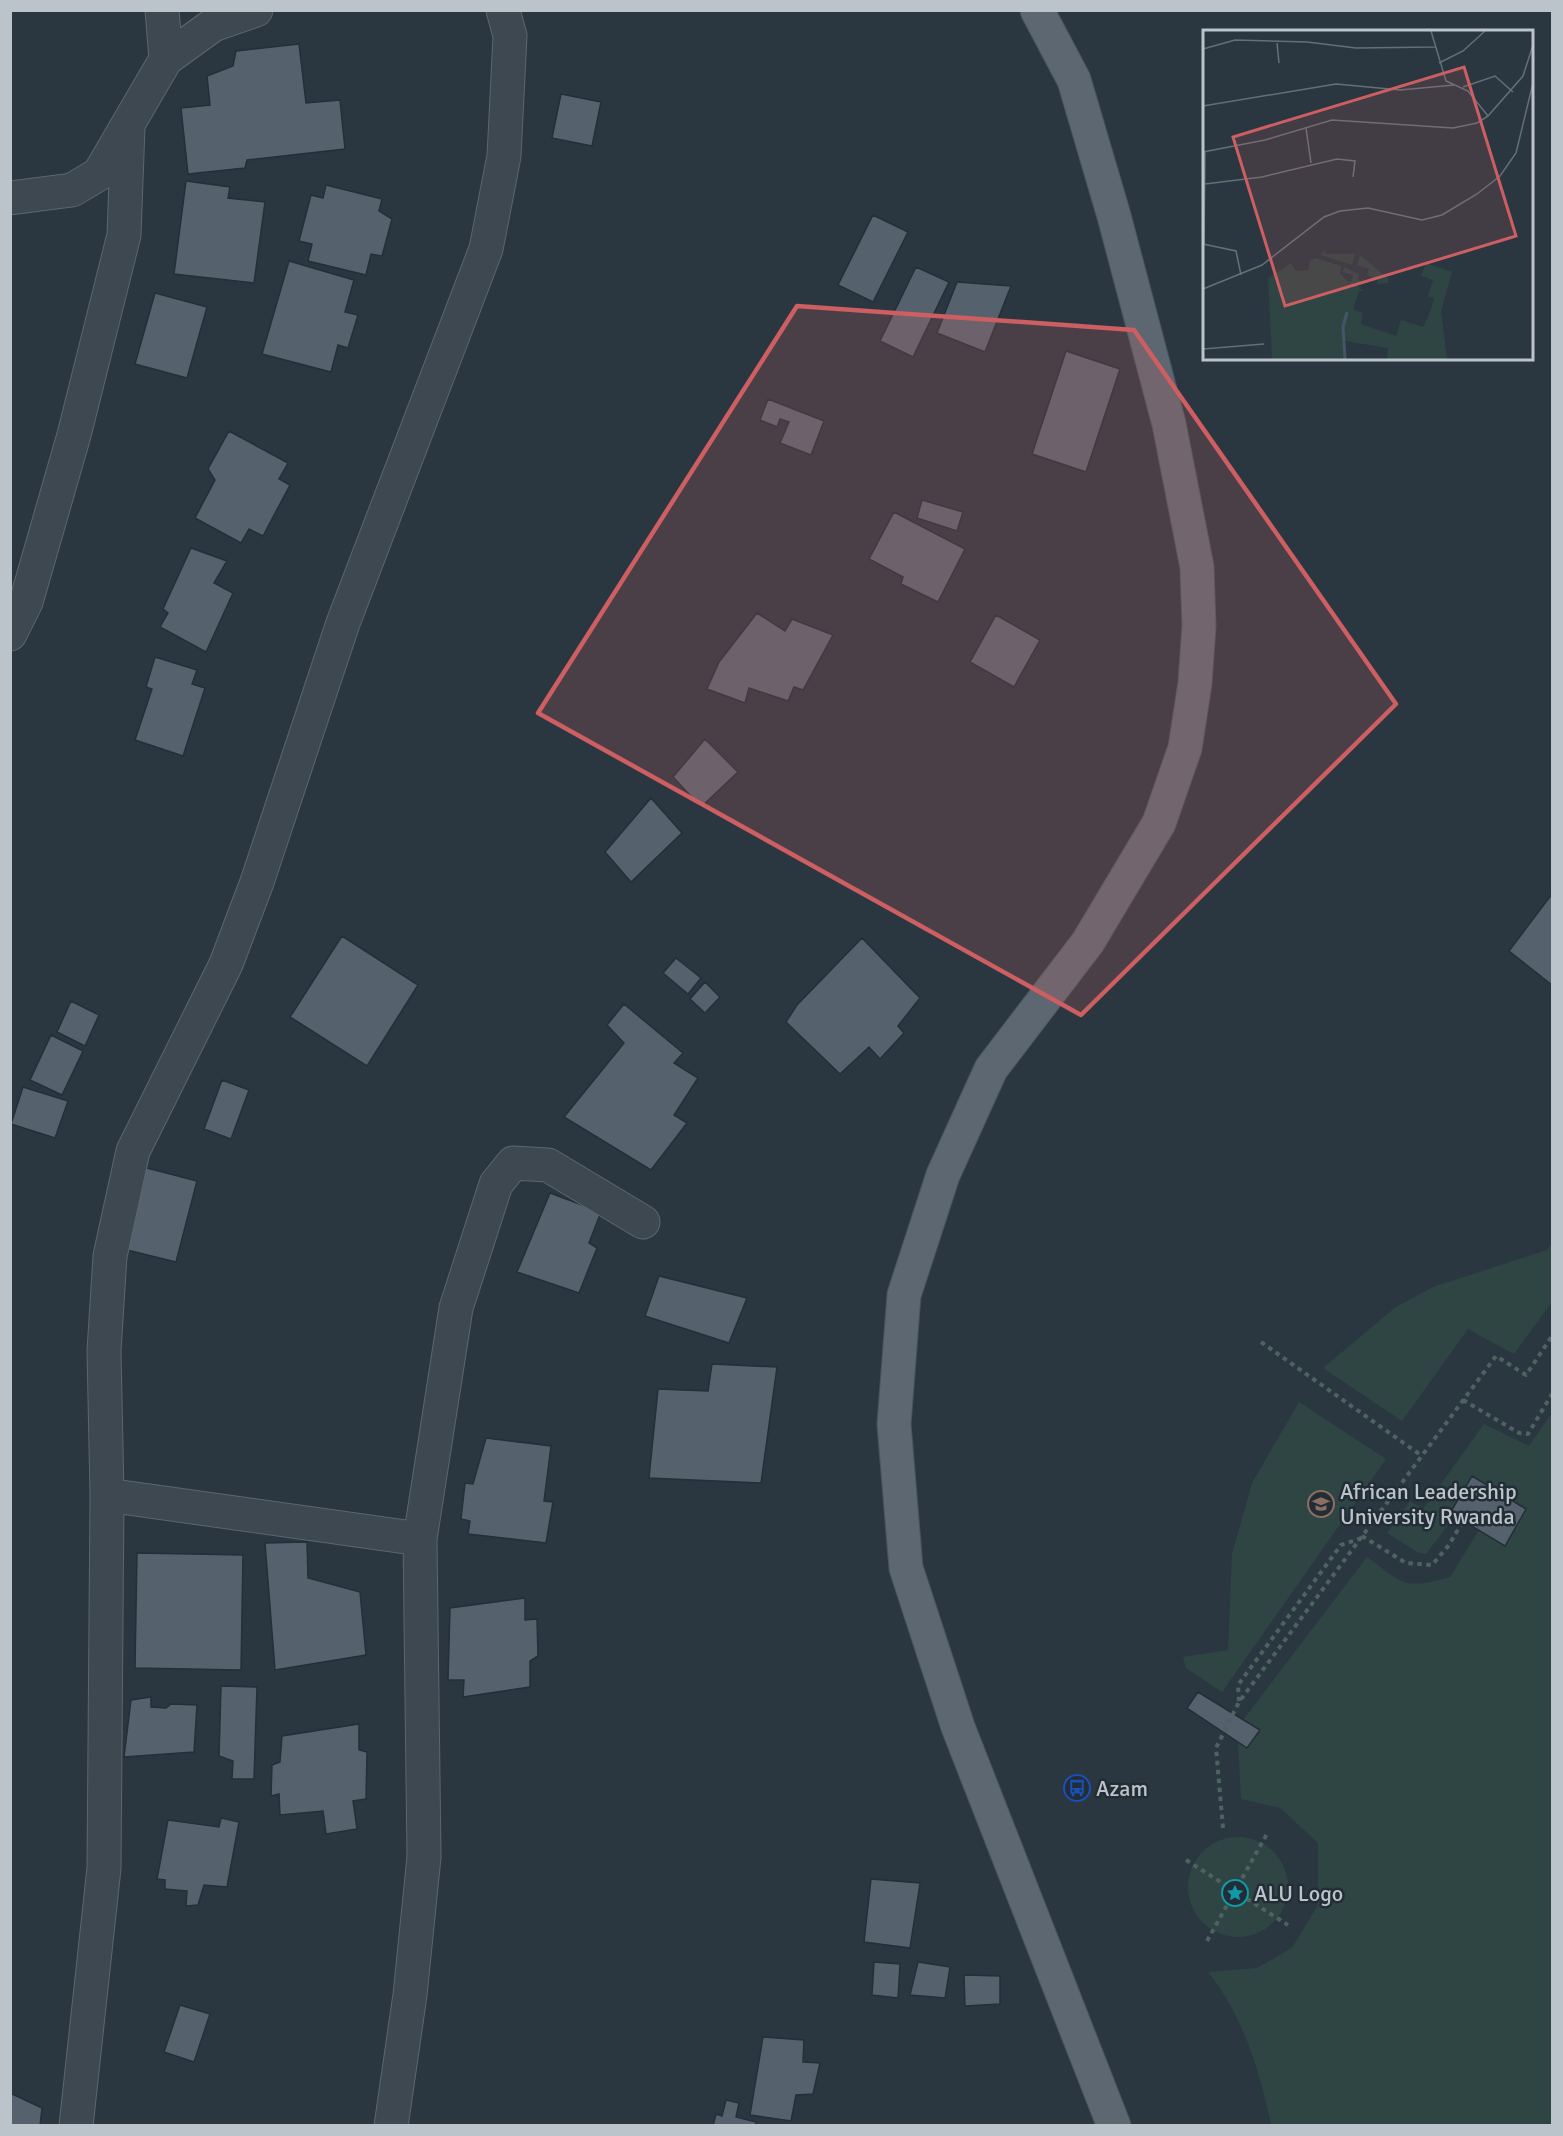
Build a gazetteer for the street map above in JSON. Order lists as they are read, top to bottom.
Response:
{
  "places": {
    "school or university": ["African Leadership University Rwanda"],
    "bus stop": ["Azam"],
    "place": ["ALU Logo"]
  }
}
